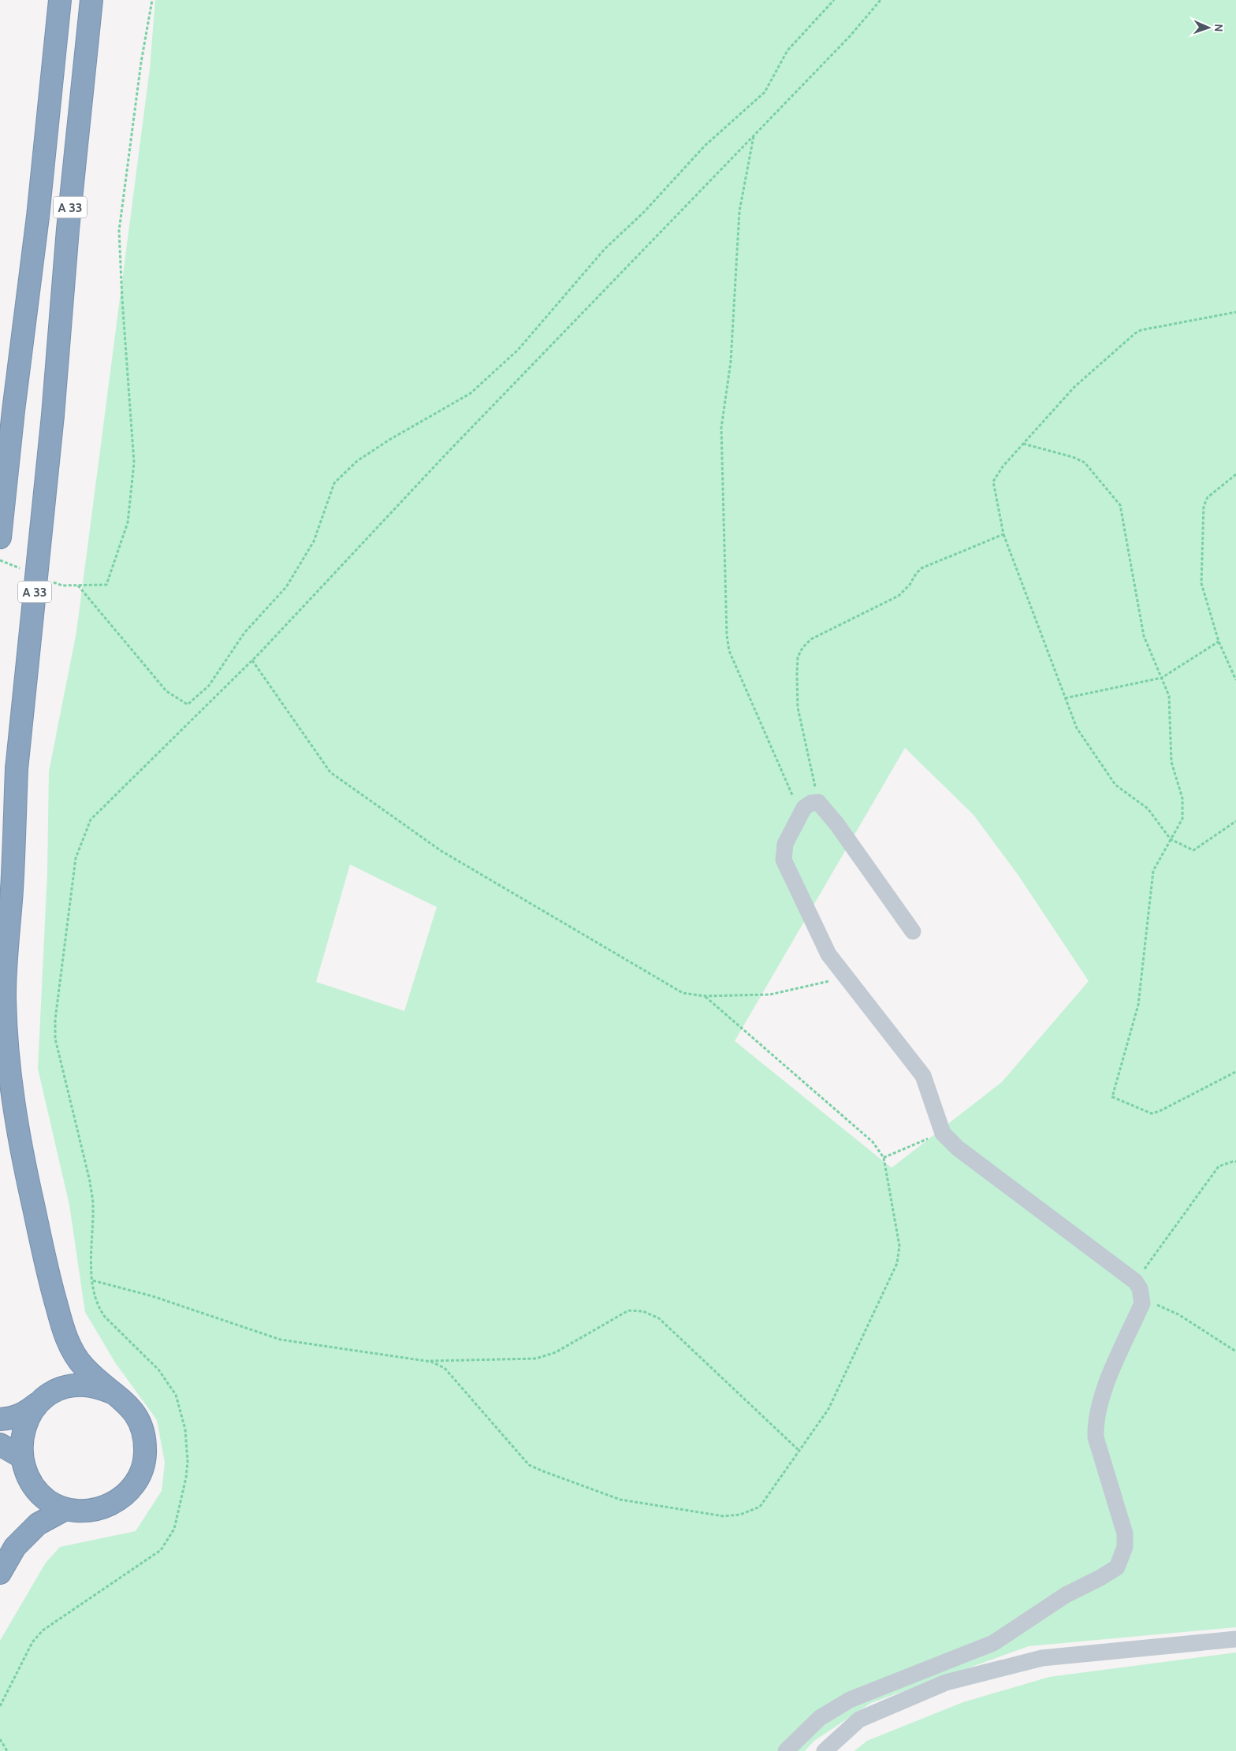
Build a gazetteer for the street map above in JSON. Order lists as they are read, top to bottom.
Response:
{
  "streets": {
    "highway": ["A 33"]
  },
  "north": "right"
}
